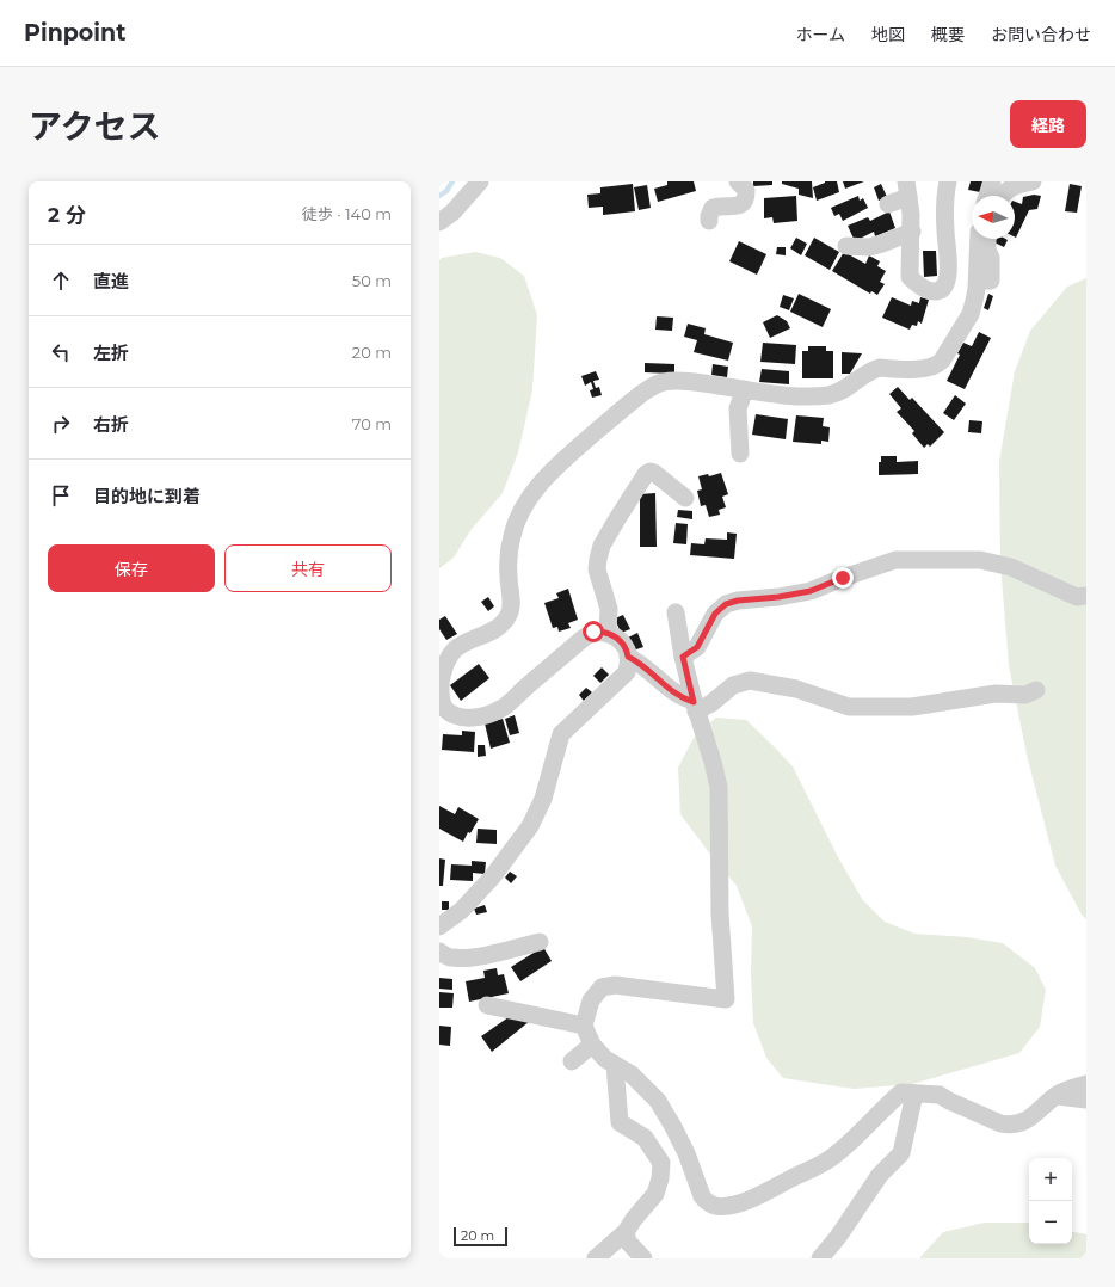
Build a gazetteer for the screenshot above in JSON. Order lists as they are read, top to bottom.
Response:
{
  "scale_bar": "20 m",
  "north": "left",
  "page": {
    "header": "Pinpoint",
    "nav": [
      "ホーム",
      "地図",
      "概要",
      "お問い合わせ"
    ],
    "title": "アクセス",
    "buttons": [
      "経路",
      ["保存", "共有"]
    ],
    "heading": ["2 分", "徒歩 · 140 m"],
    "list": [
      ["直進", "50 m"],
      ["左折", "20 m"],
      ["右折", "70 m"],
      "目的地に到着"
    ],
    "map_buttons": ["+", "−"],
    "scale": "20 m"
  }
}
